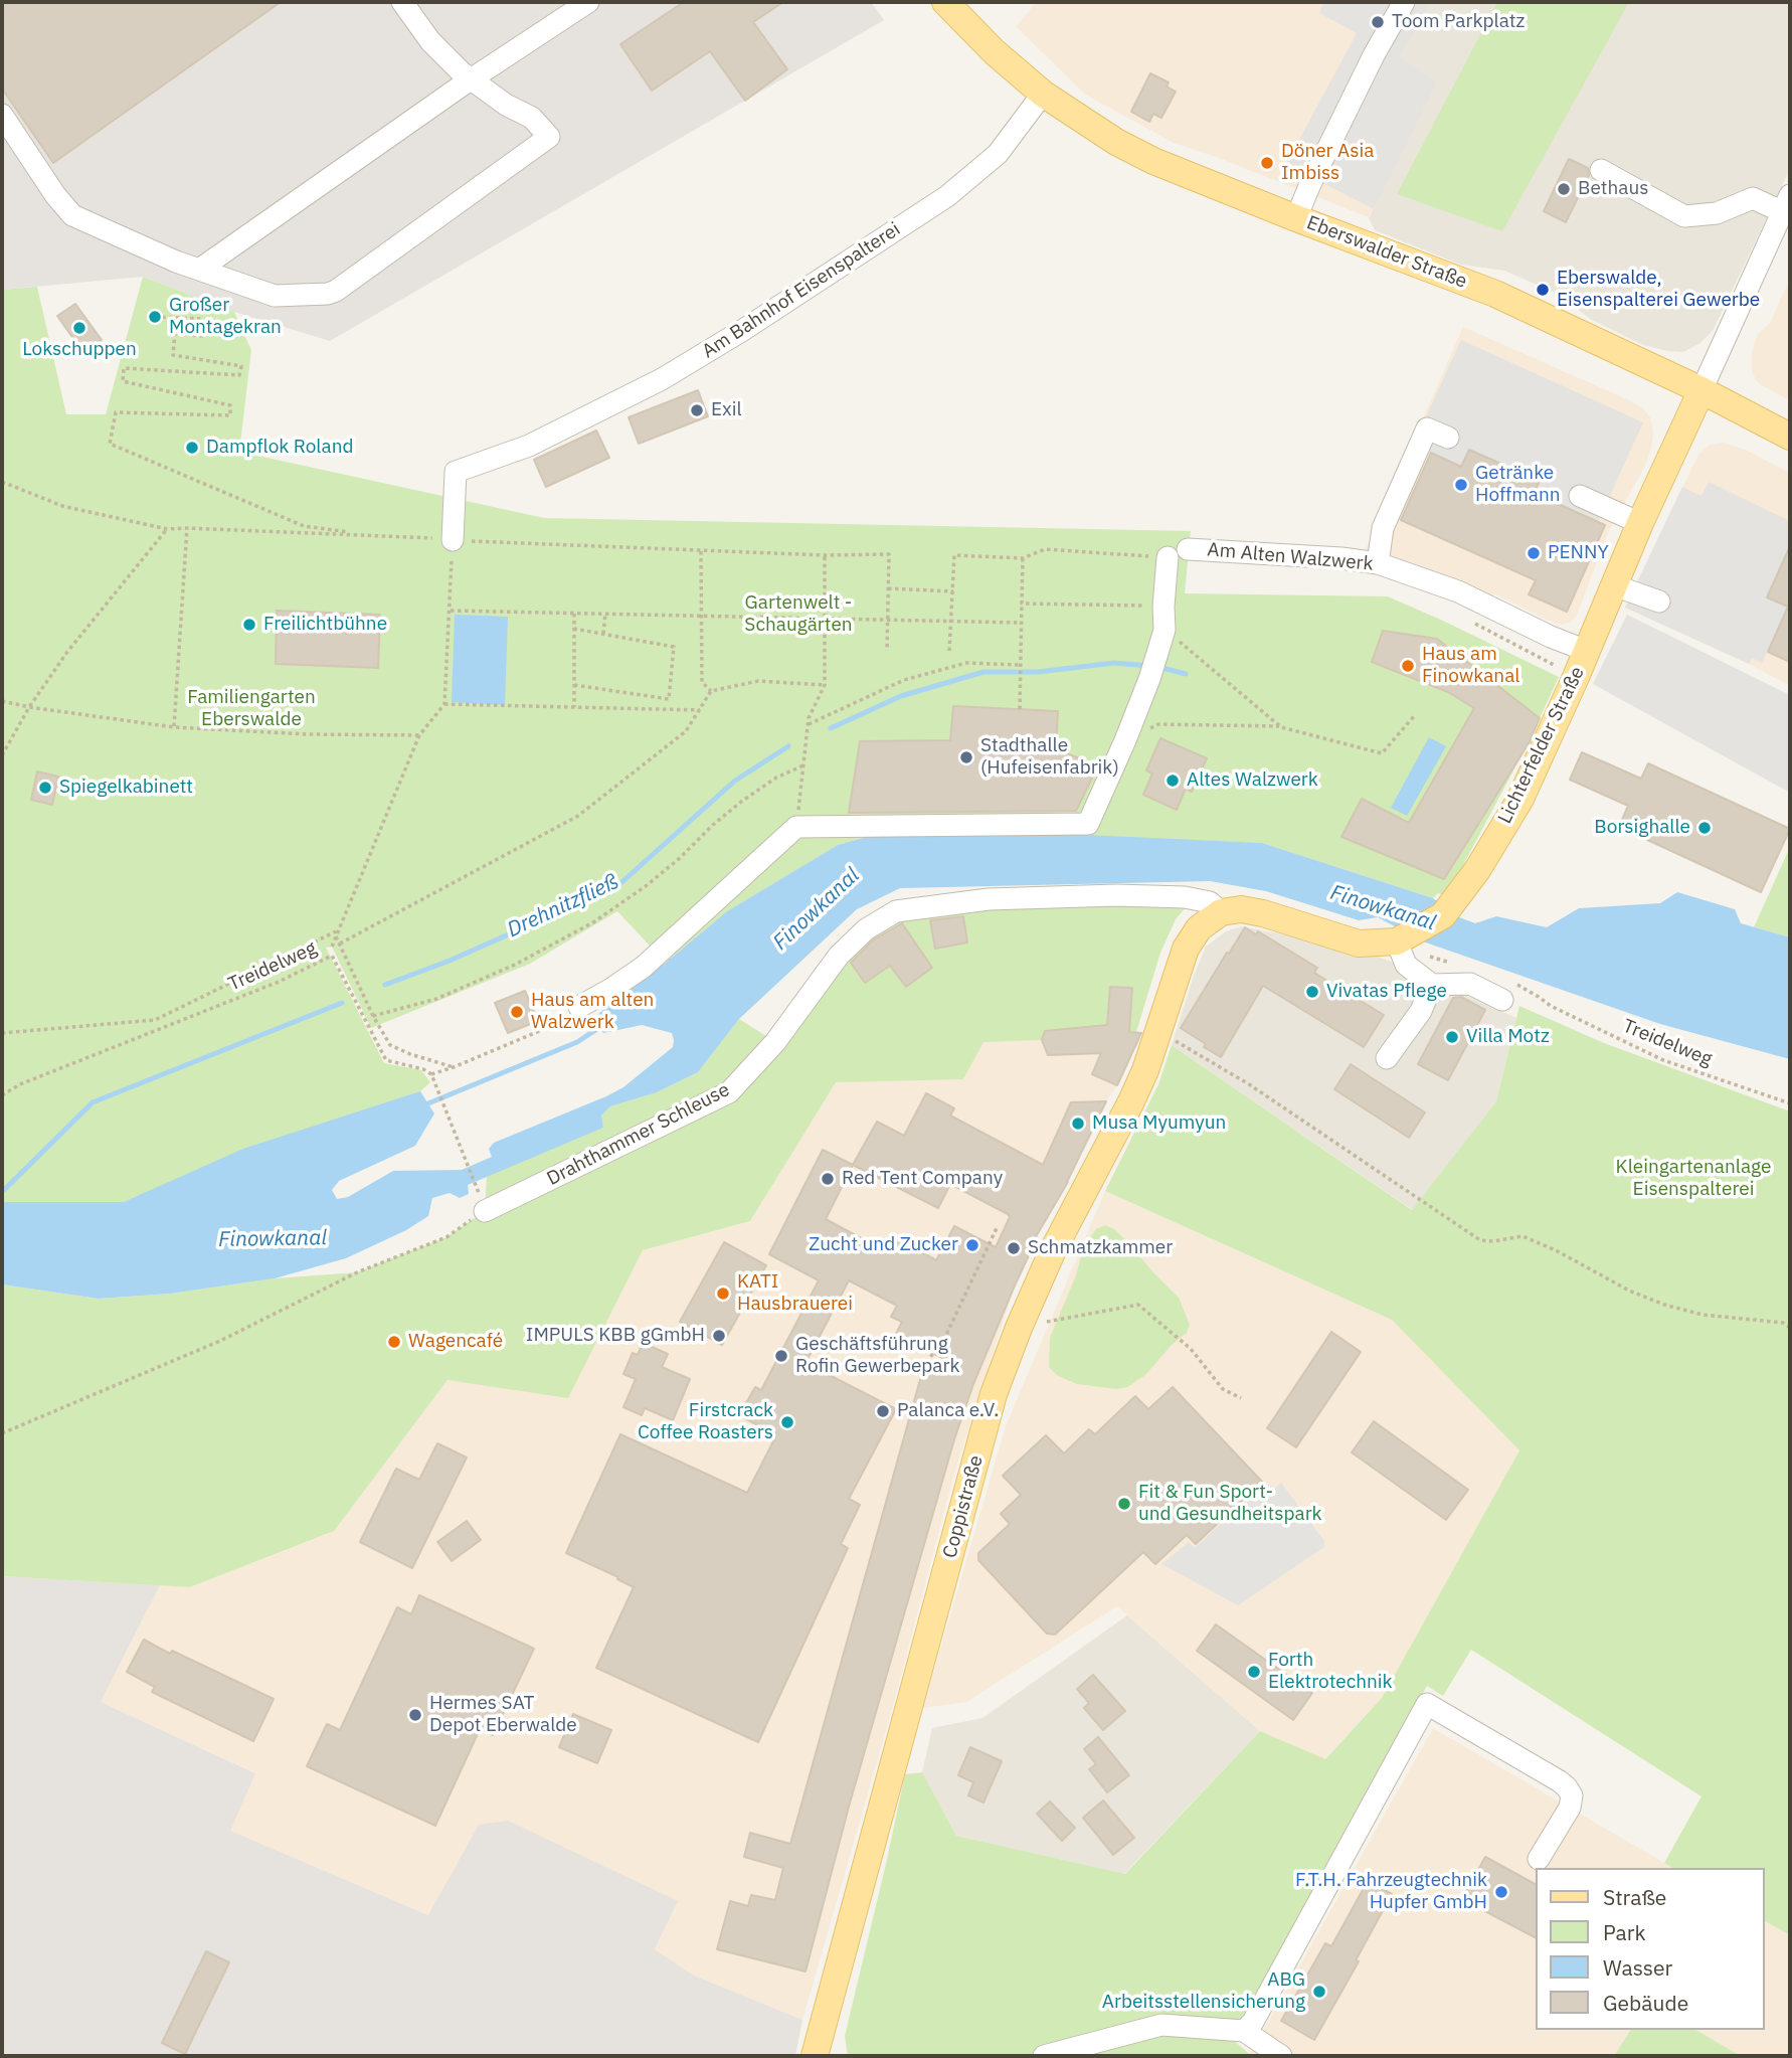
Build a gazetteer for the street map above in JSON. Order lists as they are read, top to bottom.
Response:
{
  "streets": {
    "main road": ["Eberswalder Straße", "Lichterfelder Straße", "Coppistraße"],
    "street": ["Am Bahnhof Eisenspalterei", "Am Alten Walzwerk", "Drahthammer Schleuse"],
    "path": ["Treidelweg"]
  },
  "crossings": [
    ["Eberswalder Straße", "Am Bahnhof Eisenspalterei"],
    ["Eberswalder Straße", "Lichterfelder Straße"],
    ["Am Alten Walzwerk", "Lichterfelder Straße"],
    ["Lichterfelder Straße", "Drahthammer Schleuse"],
    ["Lichterfelder Straße", "Coppistraße"],
    ["Drahthammer Schleuse", "Coppistraße"]
  ],
  "water": ["Drehnitzfließ", "Finowkanal"],
  "parks": ["Gartenwelt - Schaugärten", "Familiengarten Eberswalde", "Kleingartenanlage Eisenspalterei"],
  "places": [
    "Toom Parkplatz",
    "Döner Asia Imbiss",
    "Bethaus",
    "Eberswalde, Eisenspalterei Gewerbe",
    "Großer Montagekran",
    "Lokschuppen",
    "Exil",
    "Dampflok Roland",
    "Getränke Hoffmann",
    "PENNY",
    "Freilichtbühne",
    "Haus am Finowkanal",
    "Stadthalle (Hufeisenfabrik)",
    "Altes Walzwerk",
    "Spiegelkabinett",
    "Borsighalle",
    "Vivatas Pflege",
    "Haus am alten Walzwerk",
    "Villa Motz",
    "Musa Myumyun",
    "Red Tent Company",
    "Zucht und Zucker",
    "Schmatzkammer",
    "KATI Hausbrauerei",
    "IMPULS KBB gGmbH",
    "Wagencafé",
    "Geschäftsführung Rofin Gewerbepark",
    "Palanca e.V.",
    "Firstcrack Coffee Roasters",
    "Fit & Fun Sport- und Gesundheitspark",
    "Forth Elektrotechnik",
    "Hermes SAT Depot Eberwalde",
    "F.T.H. Fahrzeugtechnik Hupfer GmbH",
    "ABG Arbeitsstellensicherung"
  ],
  "legend": [
    "Straße",
    "Park",
    "Wasser",
    "Gebäude"
  ]
}
